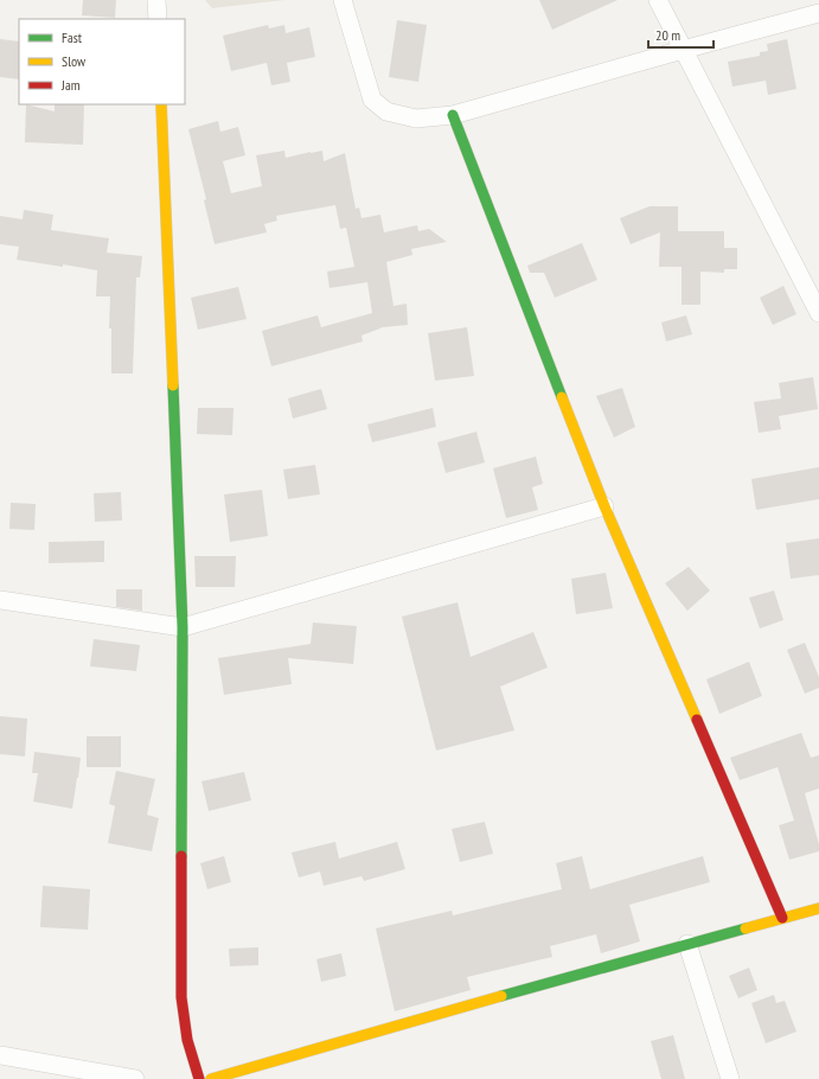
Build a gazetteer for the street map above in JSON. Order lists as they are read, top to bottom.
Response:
{
  "legend": ["Fast", "Slow", "Jam"],
  "scale_bar": "20 m"
}
